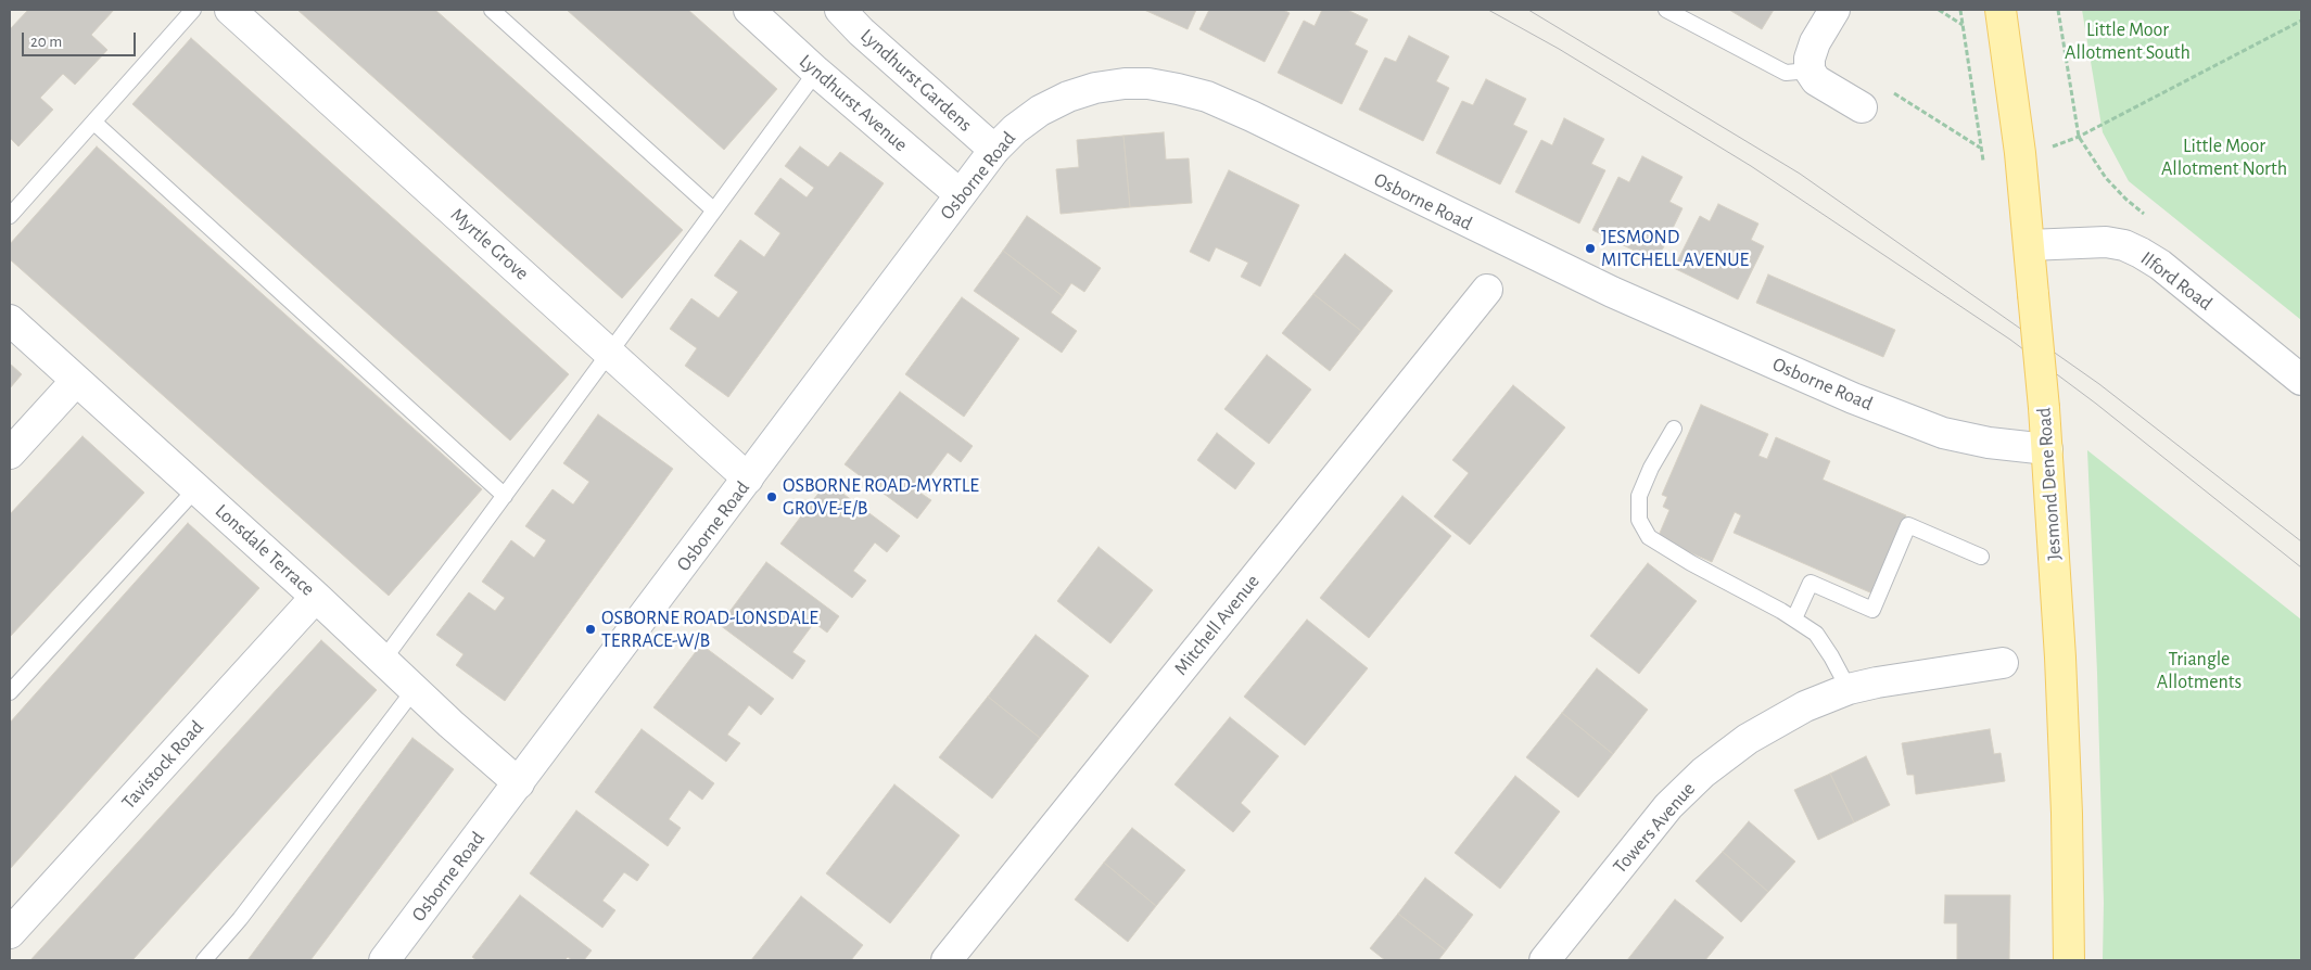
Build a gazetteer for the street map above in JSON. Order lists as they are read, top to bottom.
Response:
{
  "streets": {
    "main road": ["Jesmond Dene Road"],
    "street": [
      "Lyndhurst Gardens",
      "Lyndhurst Avenue",
      "Osborne Road",
      "Myrtle Grove",
      "Ilford Road",
      "Lonsdale Terrace",
      "Mitchell Avenue",
      "Tavistock Road",
      "Towers Avenue"
    ]
  },
  "crossings": [
    ["Lyndhurst Gardens", "Osborne Road"],
    ["Lyndhurst Avenue", "Osborne Road"],
    ["Osborne Road", "Myrtle Grove"],
    ["Osborne Road", "Jesmond Dene Road"],
    ["Osborne Road", "Lonsdale Terrace"],
    ["Ilford Road", "Jesmond Dene Road"],
    ["Lonsdale Terrace", "Tavistock Road"]
  ],
  "parks": ["Little Moor Allotment South", "Little Moor Allotment North", "Triangle Allotments"],
  "places": ["JESMOND MITCHELL AVENUE", "OSBORNE ROAD-MYRTLE GROVE-E/B", "OSBORNE ROAD-LONSDALE TERRACE-W/B"],
  "scale_bar": "20 m"
}
